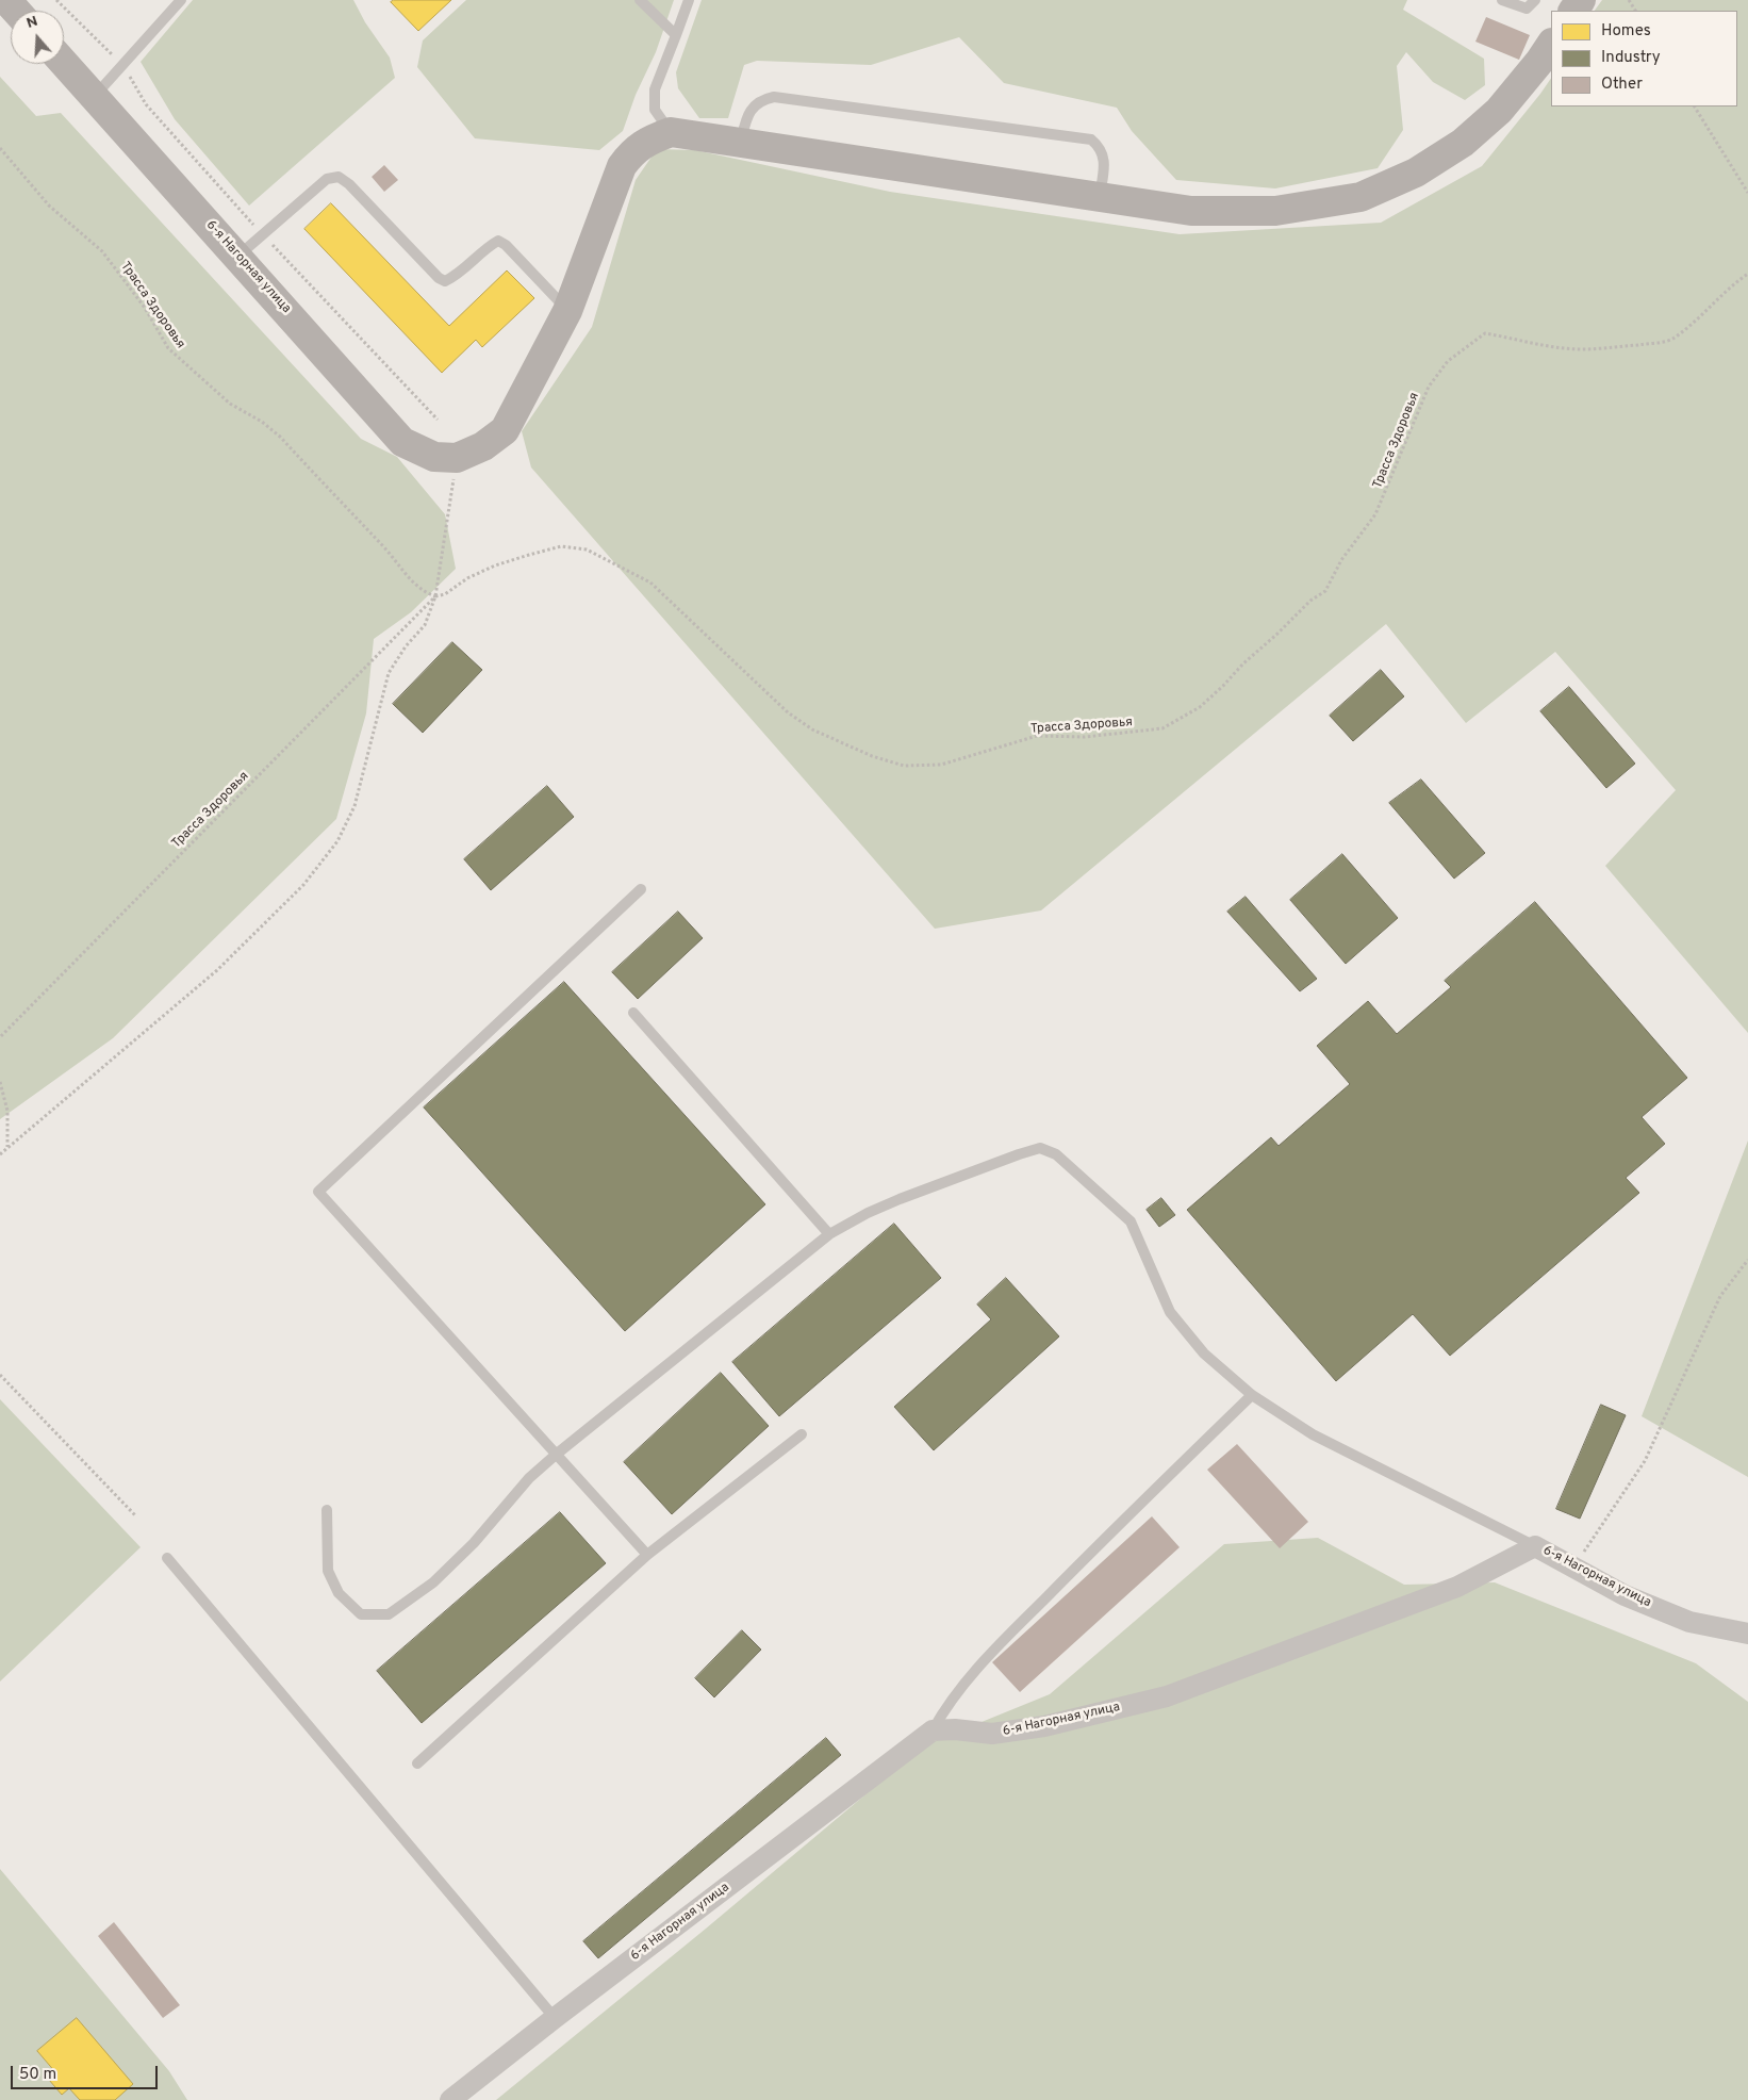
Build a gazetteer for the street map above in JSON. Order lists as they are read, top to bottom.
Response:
{
  "streets": {
    "street": ["6-я Нагорная улица"],
    "path": ["Трасса Здоровья"]
  },
  "legend": ["Homes", "Industry", "Other"],
  "scale_bar": "50 m",
  "north": "top"
}
